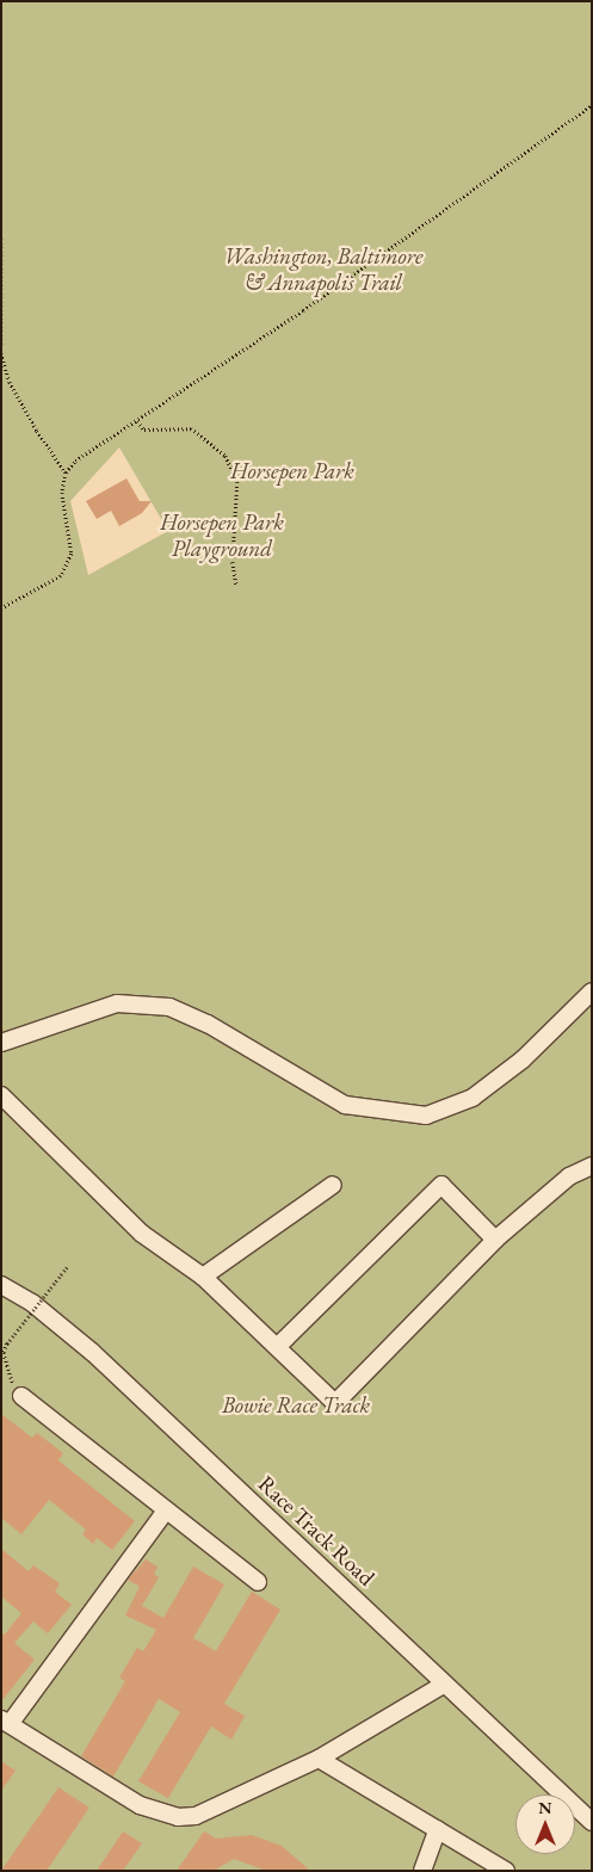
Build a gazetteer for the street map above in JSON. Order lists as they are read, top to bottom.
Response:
{
  "streets": {
    "street": ["Race Track Road"]
  },
  "parks": [
    "Washington, Baltimore & Annapolis Trail",
    "Horsepen Park",
    "Horsepen Park Playground",
    "Bowie Race Track"
  ],
  "north": "top"
}
